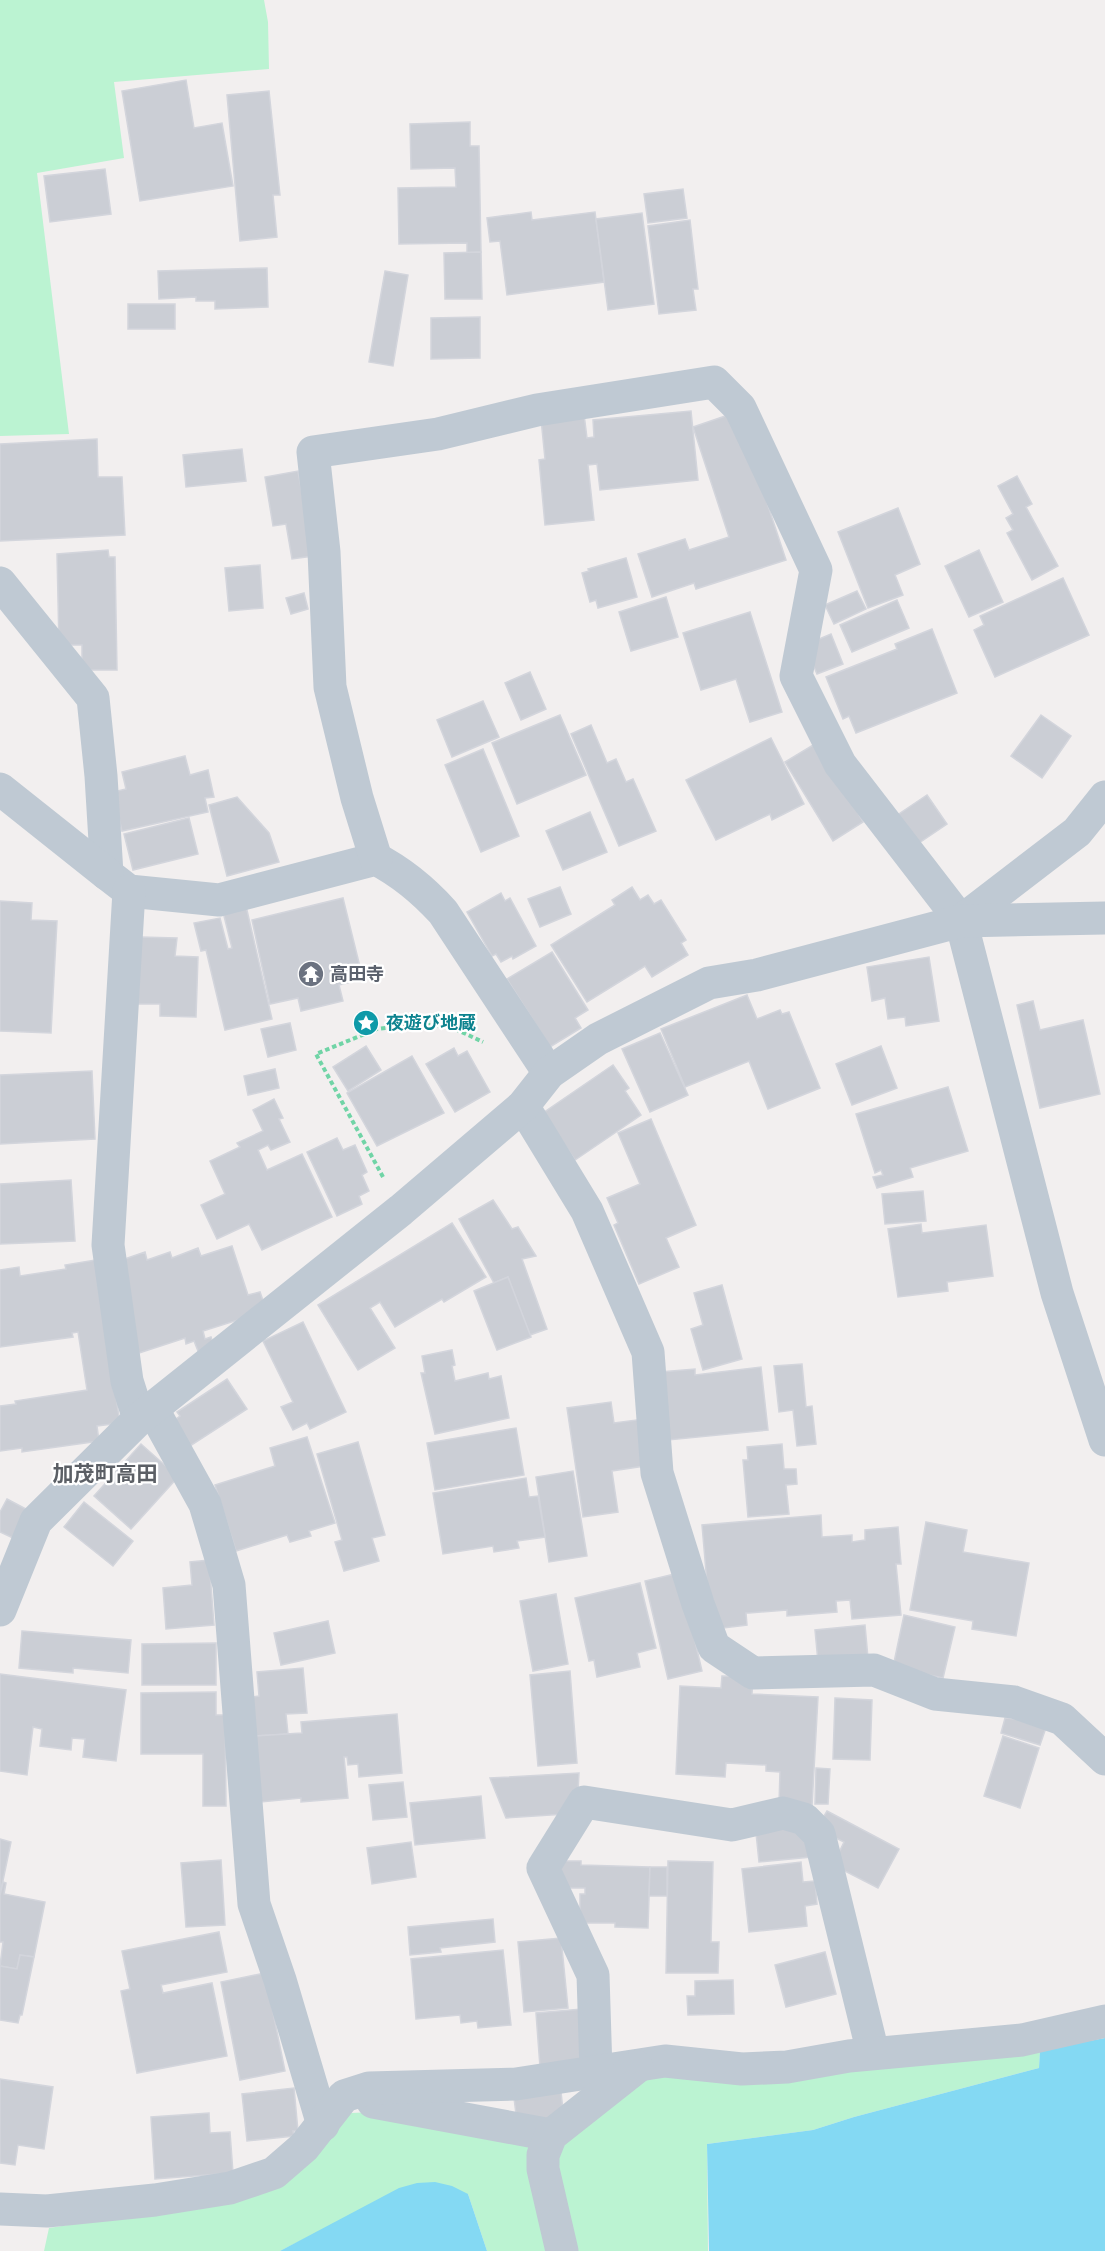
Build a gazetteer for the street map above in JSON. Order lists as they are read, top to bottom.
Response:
{
  "districts": ["加茂町高田"],
  "places": {
    "temple": ["高田寺"],
    "place": ["夜遊び地蔵"]
  }
}
